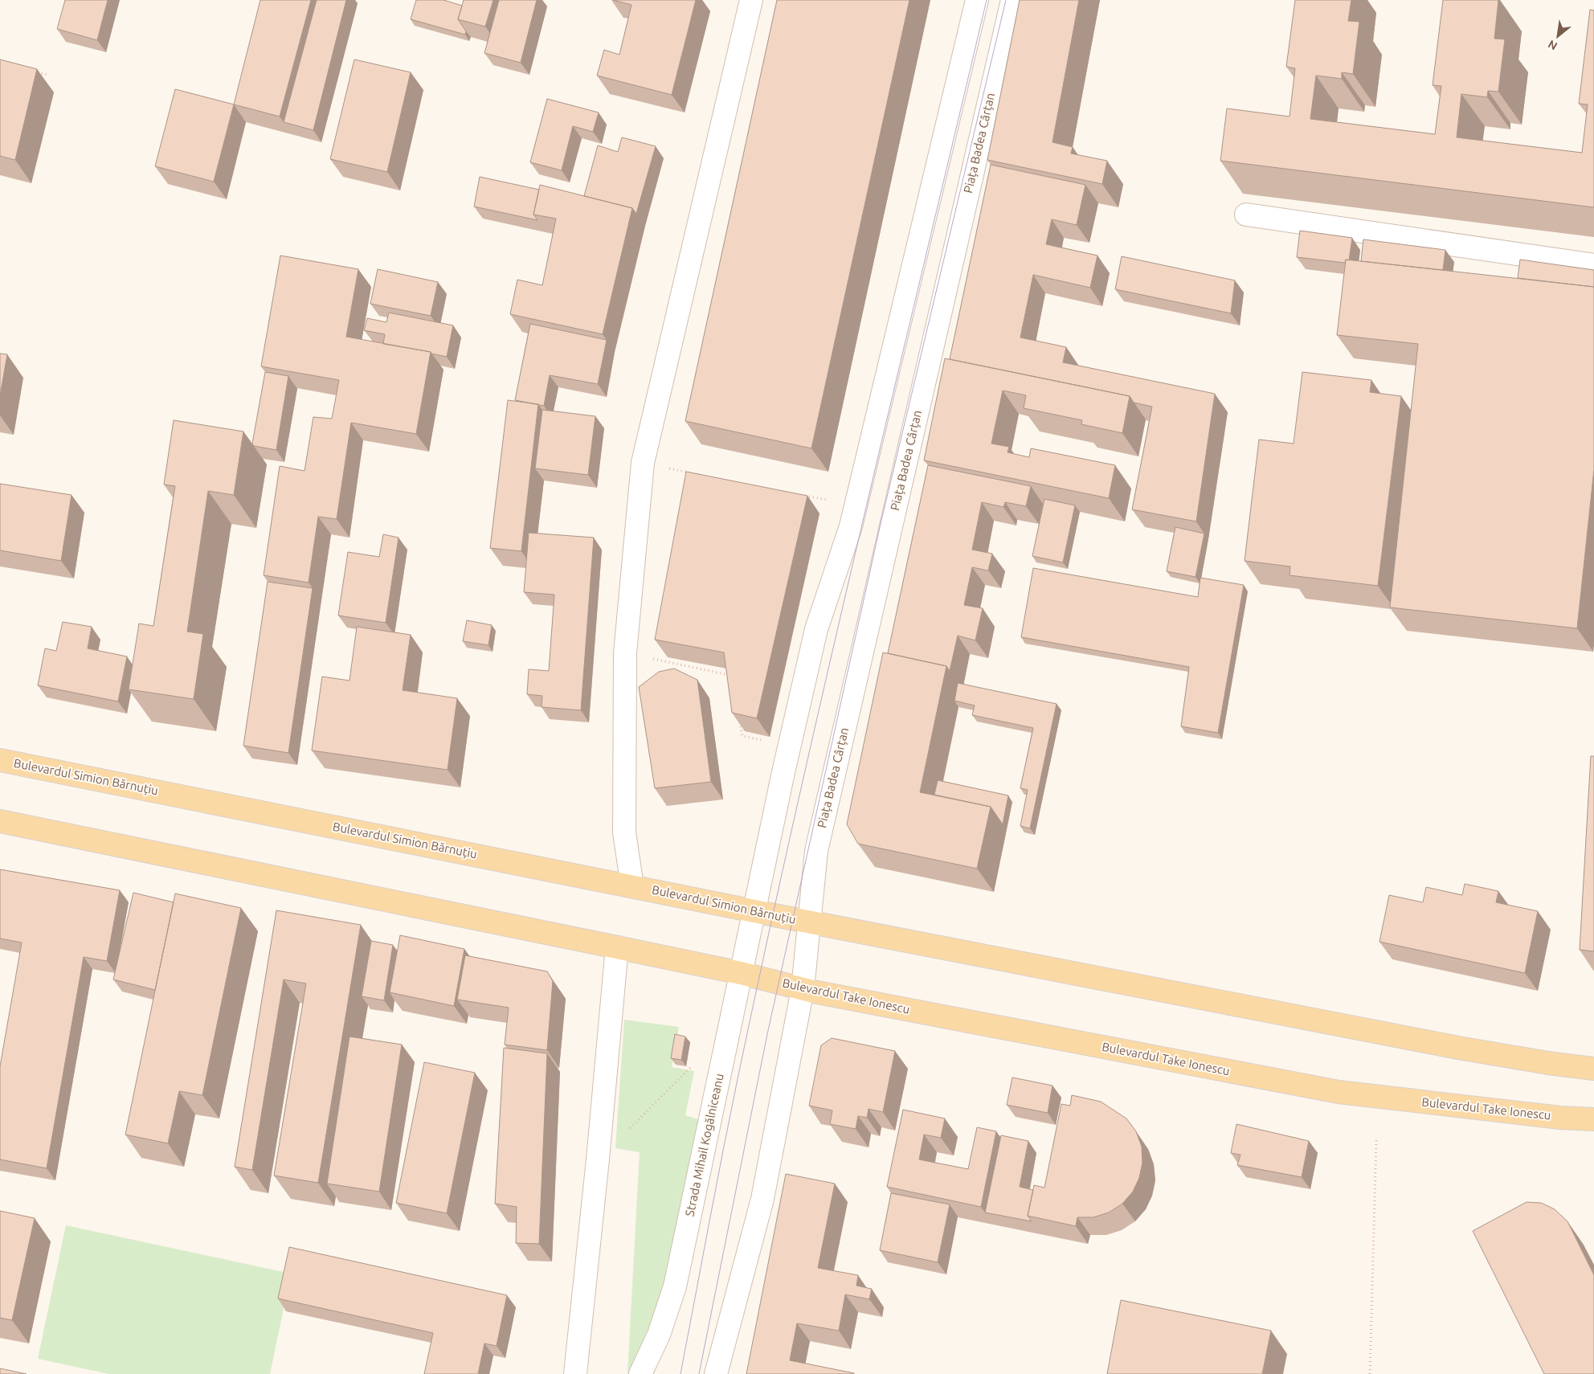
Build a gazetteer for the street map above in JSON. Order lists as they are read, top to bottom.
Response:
{
  "streets": {
    "main road": ["Bulevardul Simion Bărnuțiu", "Bulevardul Take Ionescu"],
    "street": ["Piața Badea Cârțan", "Strada Mihail Kogălniceanu"]
  },
  "crossings": [
    ["Piața Badea Cârțan", "Bulevardul Simion Bărnuțiu"],
    ["Bulevardul Simion Bărnuțiu", "Strada Mihail Kogălniceanu"],
    ["Bulevardul Take Ionescu", "Strada Mihail Kogălniceanu"]
  ],
  "north": "bottom left"
}
